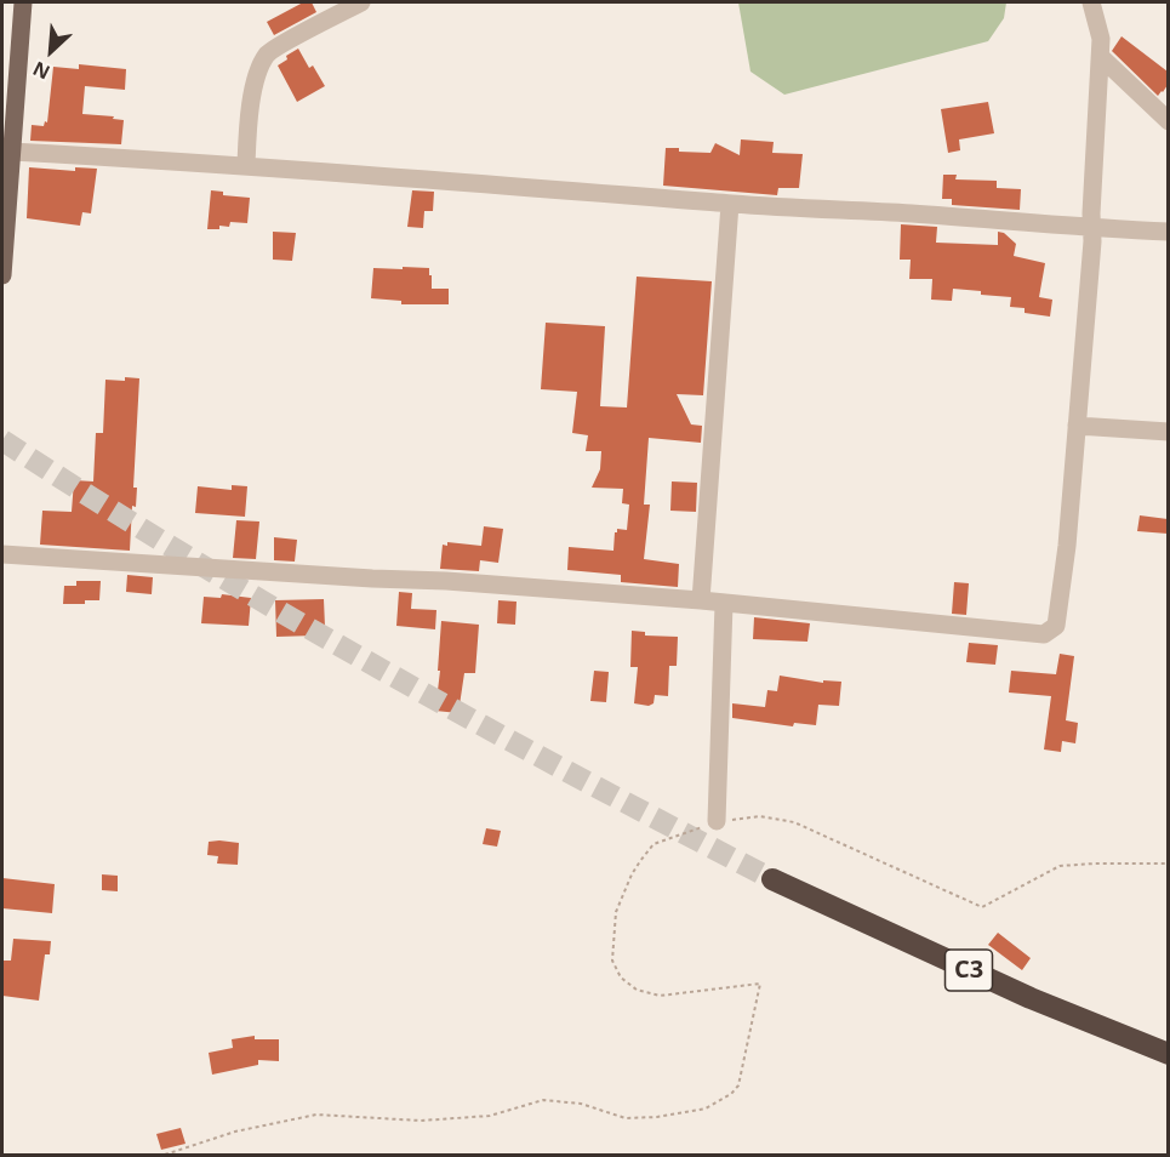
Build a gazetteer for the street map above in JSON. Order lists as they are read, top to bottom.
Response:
{
  "streets": {
    "highway": ["C3"]
  },
  "north": "bottom left"
}
